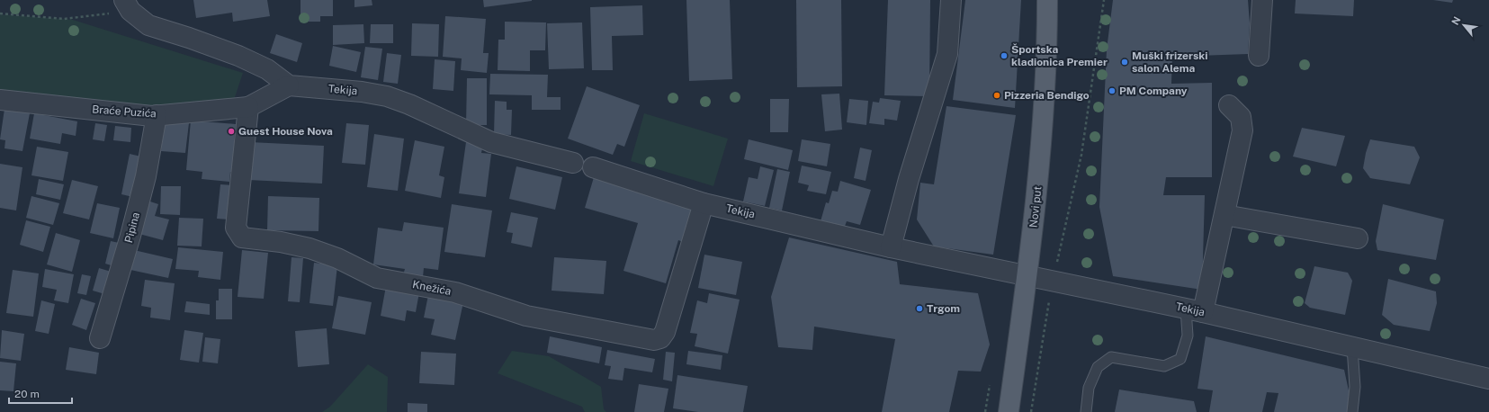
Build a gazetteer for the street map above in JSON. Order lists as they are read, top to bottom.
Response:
{
  "streets": {
    "main road": ["Novi put"],
    "street": [
      "Tekija",
      "Braće Puzića",
      "Pipina",
      "Knežića"
    ]
  },
  "crossings": [
    ["Tekija", "Novi put"],
    ["Tekija", "Knežića"],
    ["Braće Puzića", "Pipina"],
    ["Braće Puzića", "Knežića"]
  ],
  "places": [
    "Športska kladionica Premier",
    "Muški frizerski salon Alema",
    "PM Company",
    "Pizzeria Bendigo",
    "Guest House Nova",
    "Trgom"
  ],
  "scale_bar": "20 m",
  "north": "top left"
}
